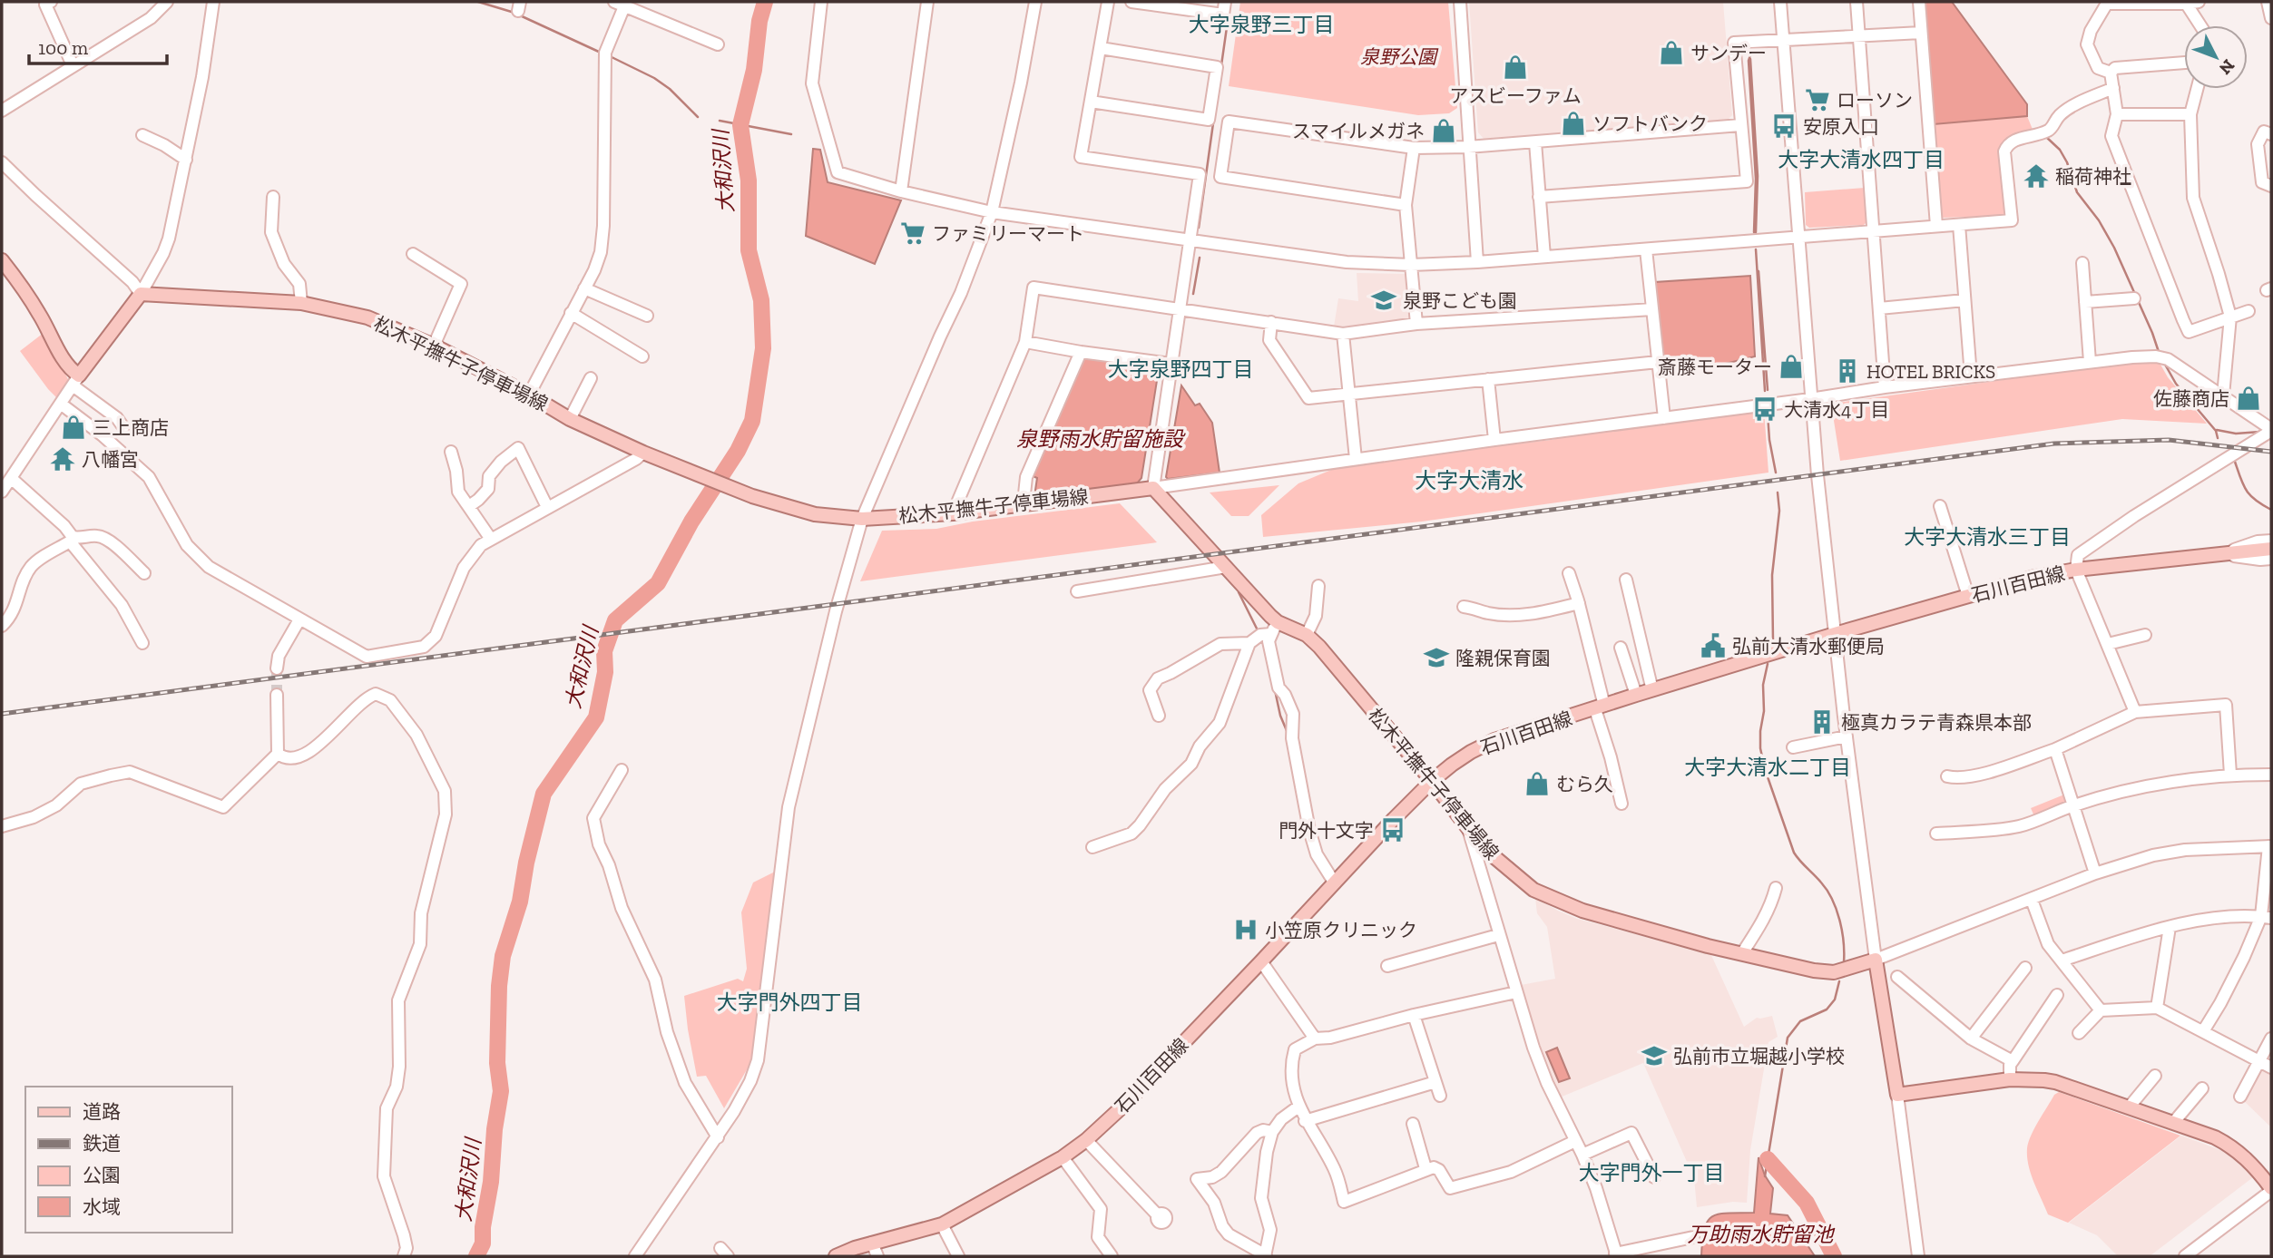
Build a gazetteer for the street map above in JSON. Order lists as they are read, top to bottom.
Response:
{
  "streets": {
    "main road": ["松木平撫牛子停車場線", "石川百田線"]
  },
  "crossings": [
    ["松木平撫牛子停車場線", "石川百田線"]
  ],
  "districts": [
    "大字泉野三丁目",
    "大字大清水四丁目",
    "大字泉野四丁目",
    "大字大清水",
    "大字大清水三丁目",
    "大字大清水二丁目",
    "大字門外四丁目",
    "大字門外一丁目"
  ],
  "water": ["大和沢川", "泉野雨水貯留施設", "万助雨水貯留池"],
  "parks": ["泉野公園"],
  "places": {
    "shop": [
      "サンデー",
      "アスビーファム",
      "ソフトバンク",
      "スマイルメガネ",
      "斎藤モーター",
      "佐藤商店",
      "三上商店",
      "むら久"
    ],
    "supermarket": ["ローソン", "ファミリーマート"],
    "bus stop": ["安原入口", "大清水4丁目", "門外十文字"],
    "temple": ["稲荷神社", "八幡宮"],
    "school or university": ["泉野こども園", "隆親保育園", "弘前市立堀越小学校"],
    "building": ["HOTEL BRICKS", "極真カラテ青森県本部"],
    "public building": ["弘前大清水郵便局"],
    "hospital": ["小笠原クリニック"]
  },
  "legend": [
    "道路",
    "鉄道",
    "公園",
    "水域"
  ],
  "scale_bar": "100 m",
  "north": "bottom right"
}
